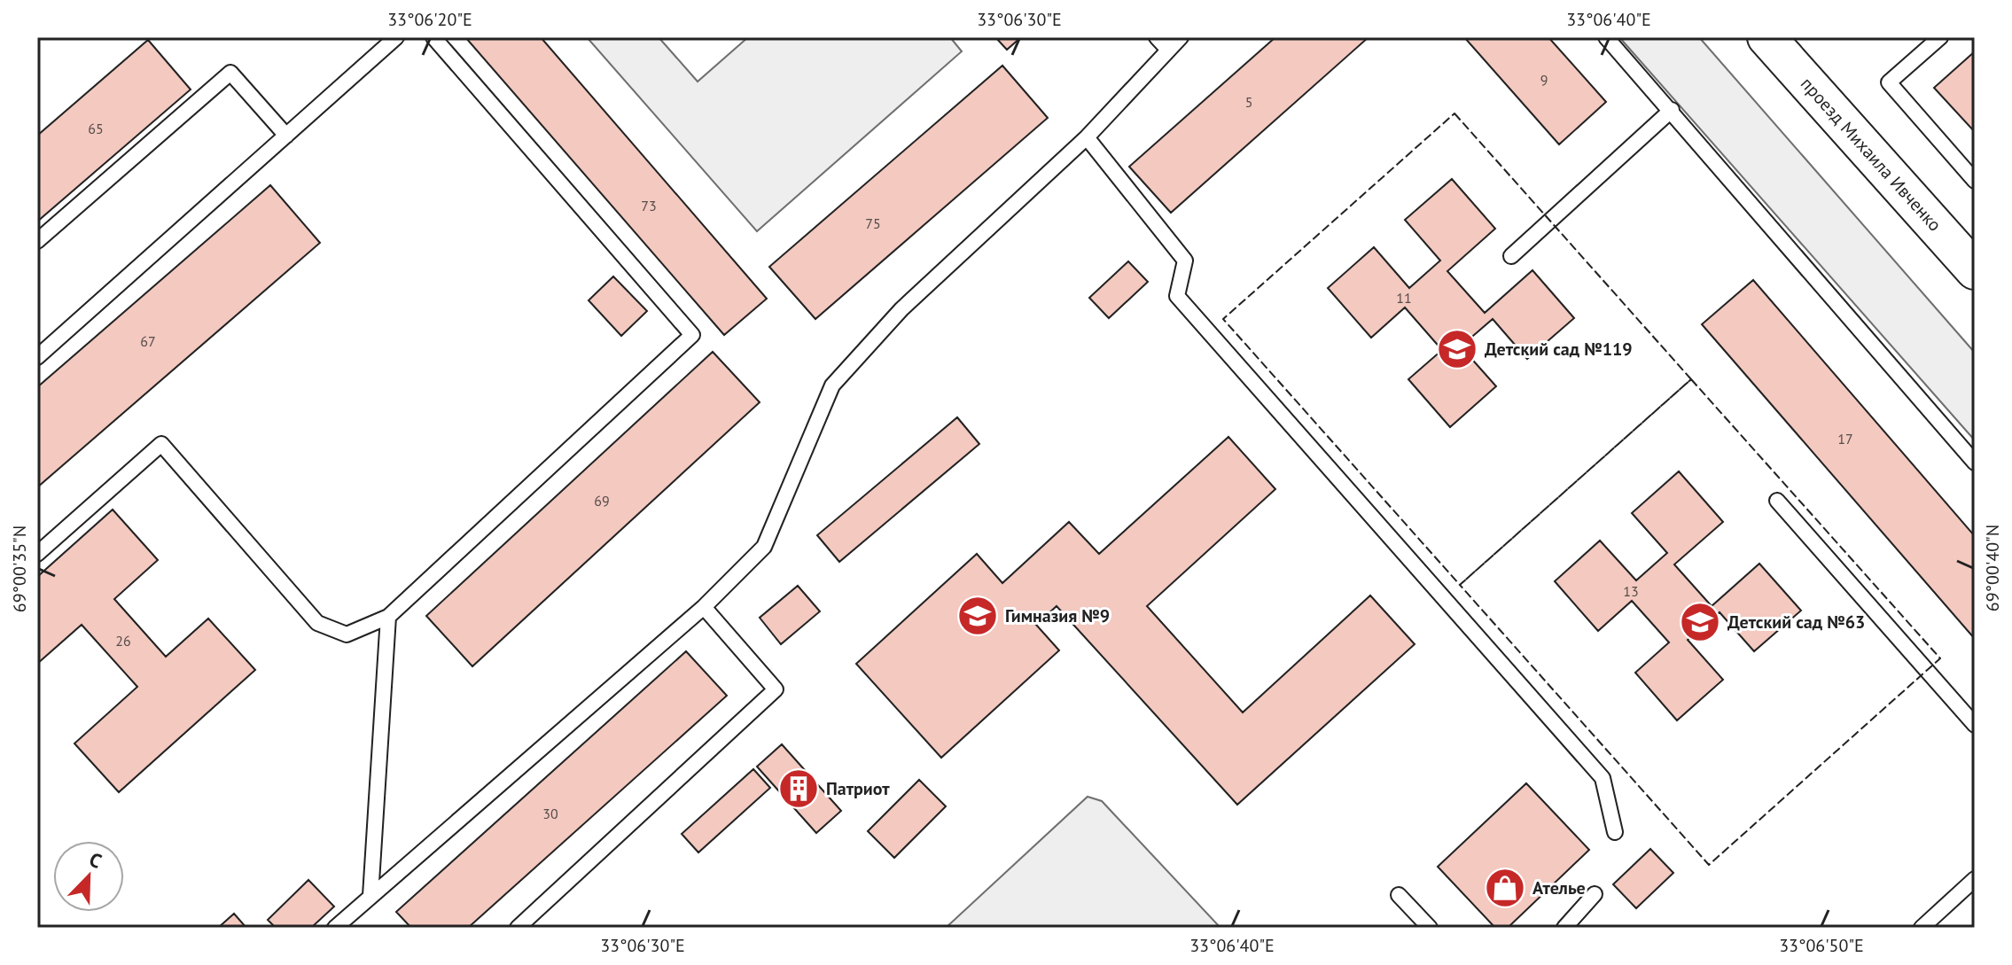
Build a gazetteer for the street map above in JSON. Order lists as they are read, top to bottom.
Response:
{
  "streets": {
    "street": ["проезд Михаила Ивченко"]
  },
  "places": {
    "school or university": ["Детский сад №119", "Гимназия №9", "Детский сад №63"],
    "building": ["Патриот"],
    "shop": ["Ателье"]
  },
  "house_numbers": [
    "9",
    "5",
    "65",
    "73",
    "75",
    "11",
    "67",
    "17",
    "69",
    "13",
    "26",
    "30"
  ],
  "north": "top right",
  "coordinates": [
    "33°06'20\"E",
    "33°06'30\"E",
    "33°06'40\"E",
    "69°00'40\"N",
    "69°00'35\"N",
    "33°06'50\"E"
  ]
}
